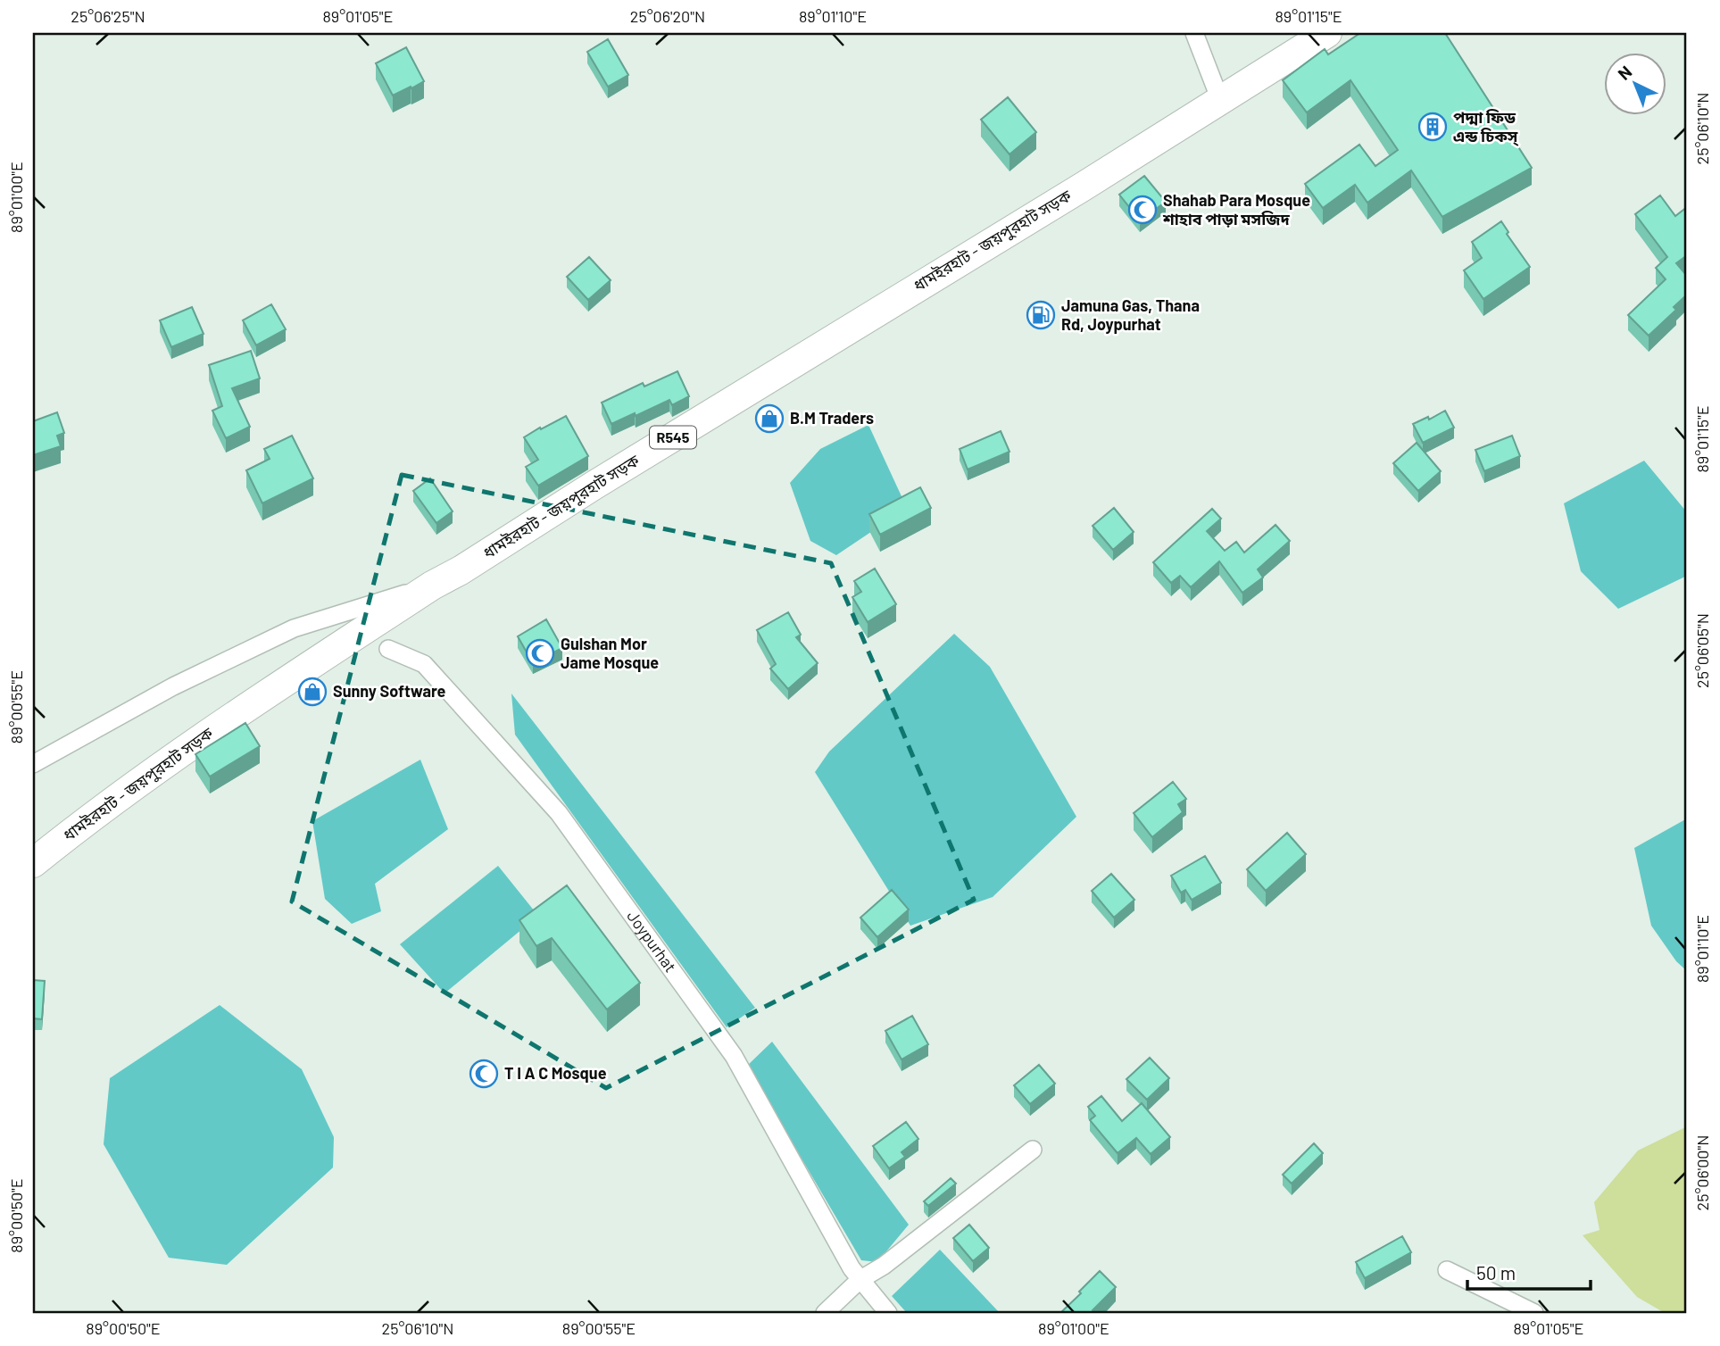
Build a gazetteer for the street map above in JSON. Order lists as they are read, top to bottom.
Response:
{
  "streets": {
    "main road": ["ধামইরহাট - জয়পুরহাট সড়ক", "R545"],
    "street": ["Joypurhat"]
  },
  "places": {
    "building": ["পদ্মা ফিড এন্ড চিকস্‌"],
    "mosque": ["Shahab Para Mosque শাহাব পাড়া মসজিদ", "Gulshan Mor Jame Mosque", "T I A C Mosque"],
    "fuel station": ["Jamuna Gas, Thana Rd, Joypurhat"],
    "shop": ["B.M Traders", "Sunny Software"]
  },
  "scale_bar": "50 m",
  "north": "top left",
  "coordinates": [
    "25°06'25\"N",
    "89°01'05\"E",
    "25°06'20\"N",
    "89°01'10\"E",
    "89°01'15\"E",
    "25°06'10\"N",
    "89°01'00\"E",
    "25°06'05\"N",
    "89°00'55\"E",
    "25°06'00\"N",
    "89°00'50\"E"
  ]
}
